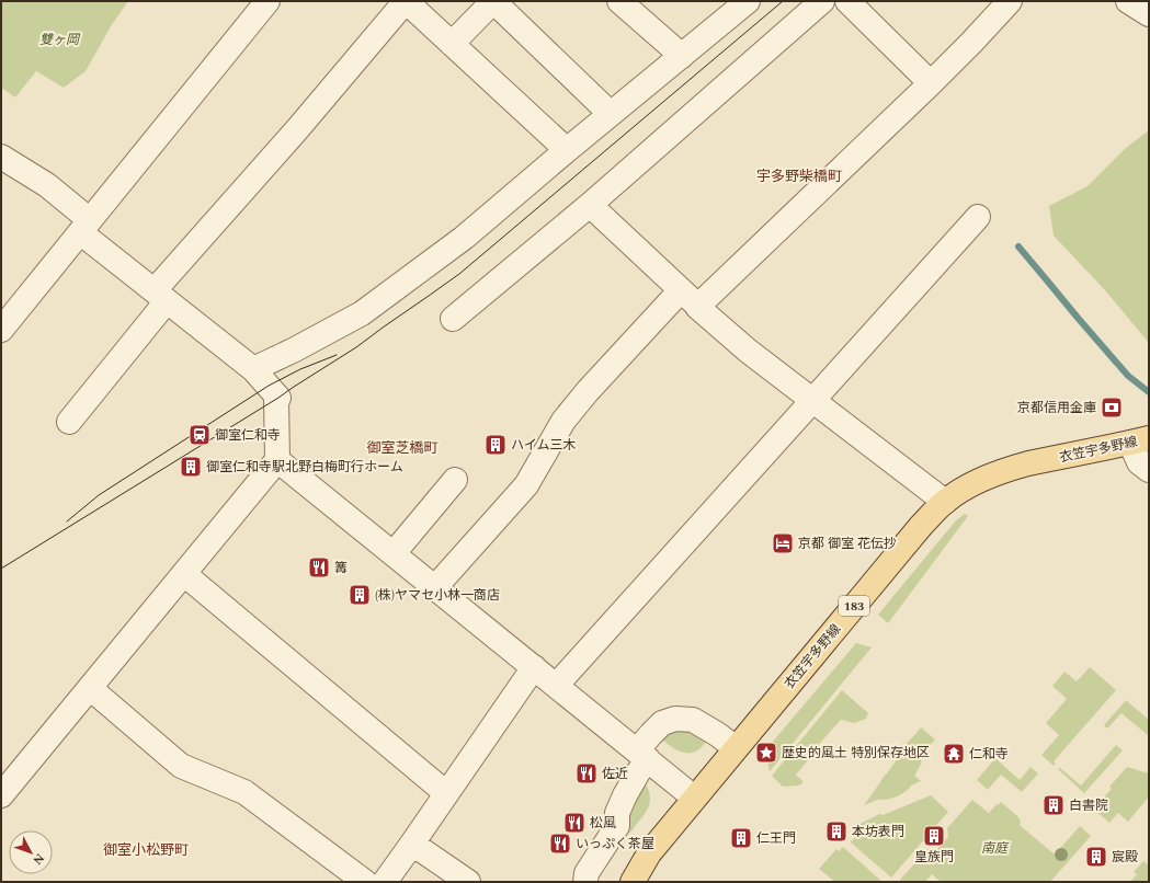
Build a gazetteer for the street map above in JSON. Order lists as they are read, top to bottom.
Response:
{
  "streets": {
    "main road": ["衣笠宇多野線", "183"]
  },
  "districts": ["宇多野柴橋町", "御室芝橋町", "御室小松野町"],
  "parks": ["雙ヶ岡", "南庭"],
  "places": {
    "bank": ["京都信用金庫"],
    "station": ["御室仁和寺"],
    "building": [
      "ハイム三木",
      "御室仁和寺駅北野白梅町行ホーム",
      "(株)ヤマセ小林一商店",
      "白書院",
      "本坊表門",
      "皇族門",
      "仁王門",
      "宸殿"
    ],
    "hotel": ["京都 御室 花伝抄"],
    "restaurant": [
      "篝",
      "佐近",
      "松風",
      "いっぷく茶屋"
    ],
    "place": ["歴史的風土 特別保存地区"],
    "temple": ["仁和寺"]
  },
  "north": "bottom right"
}
